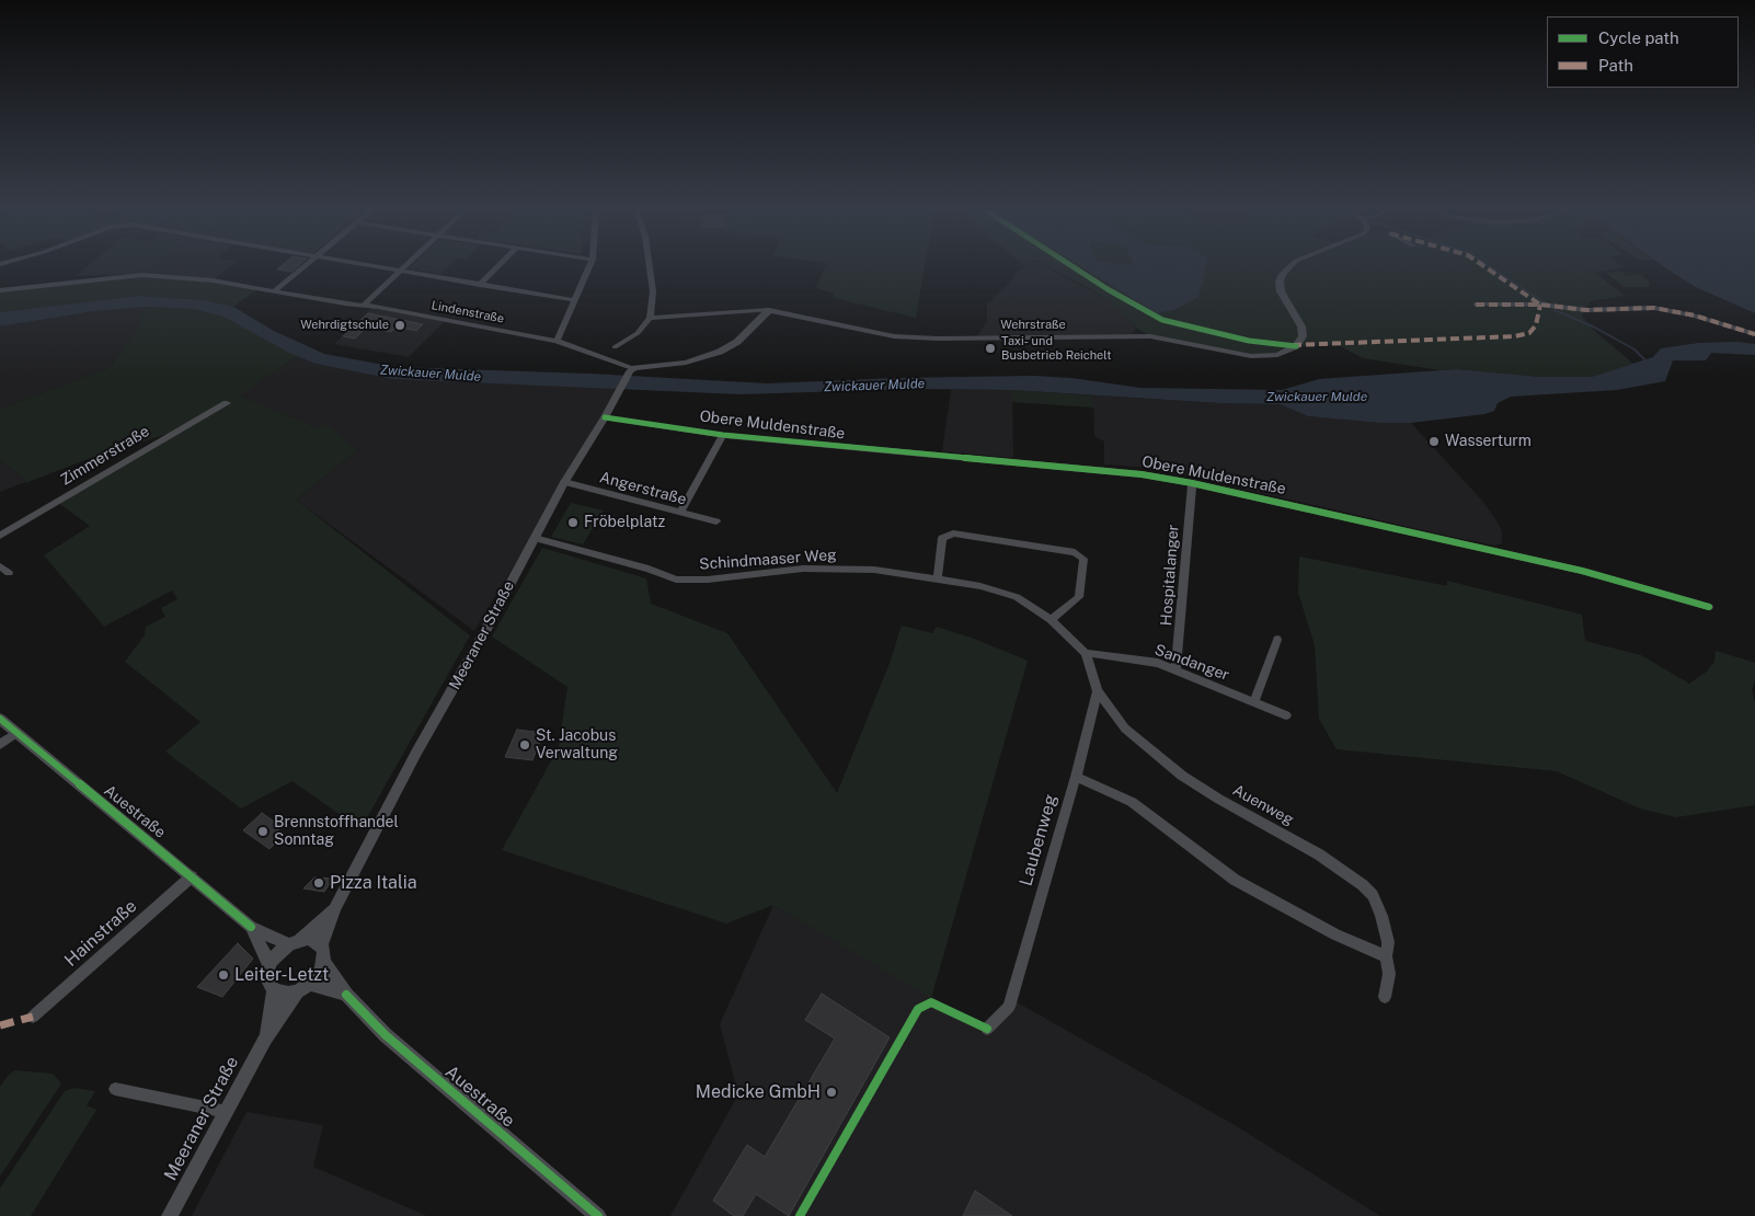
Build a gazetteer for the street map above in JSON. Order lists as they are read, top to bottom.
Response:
{
  "streets": {
    "street": [
      "Lindenstraße",
      "Wehrstraße",
      "Obere Muldenstraße",
      "Zimmerstraße",
      "Angerstraße",
      "Schindmaaser Weg",
      "Hospitalanger",
      "Meeraner Straße",
      "Sandanger",
      "Auenweg",
      "Auestraße",
      "Laubenweg",
      "Hainstraße"
    ]
  },
  "crossings": [
    ["Lindenstraße", "Meeraner Straße"],
    ["Obere Muldenstraße", "Hospitalanger"],
    ["Obere Muldenstraße", "Meeraner Straße"],
    ["Angerstraße", "Meeraner Straße"],
    ["Schindmaaser Weg", "Meeraner Straße"],
    ["Schindmaaser Weg", "Sandanger"],
    ["Hospitalanger", "Sandanger"],
    ["Meeraner Straße", "Auestraße"],
    ["Auenweg", "Laubenweg"],
    ["Auestraße", "Hainstraße"]
  ],
  "water": ["Zwickauer Mulde"],
  "places": [
    "Wehrdigtschule",
    "Taxi- und Busbetrieb Reichelt",
    "Wasserturm",
    "Fröbelplatz",
    "St. Jacobus Verwaltung",
    "Brennstoffhandel Sonntag",
    "Pizza Italia",
    "Leiter-Letzt",
    "Medicke GmbH"
  ],
  "legend": ["Cycle path", "Path"]
}
